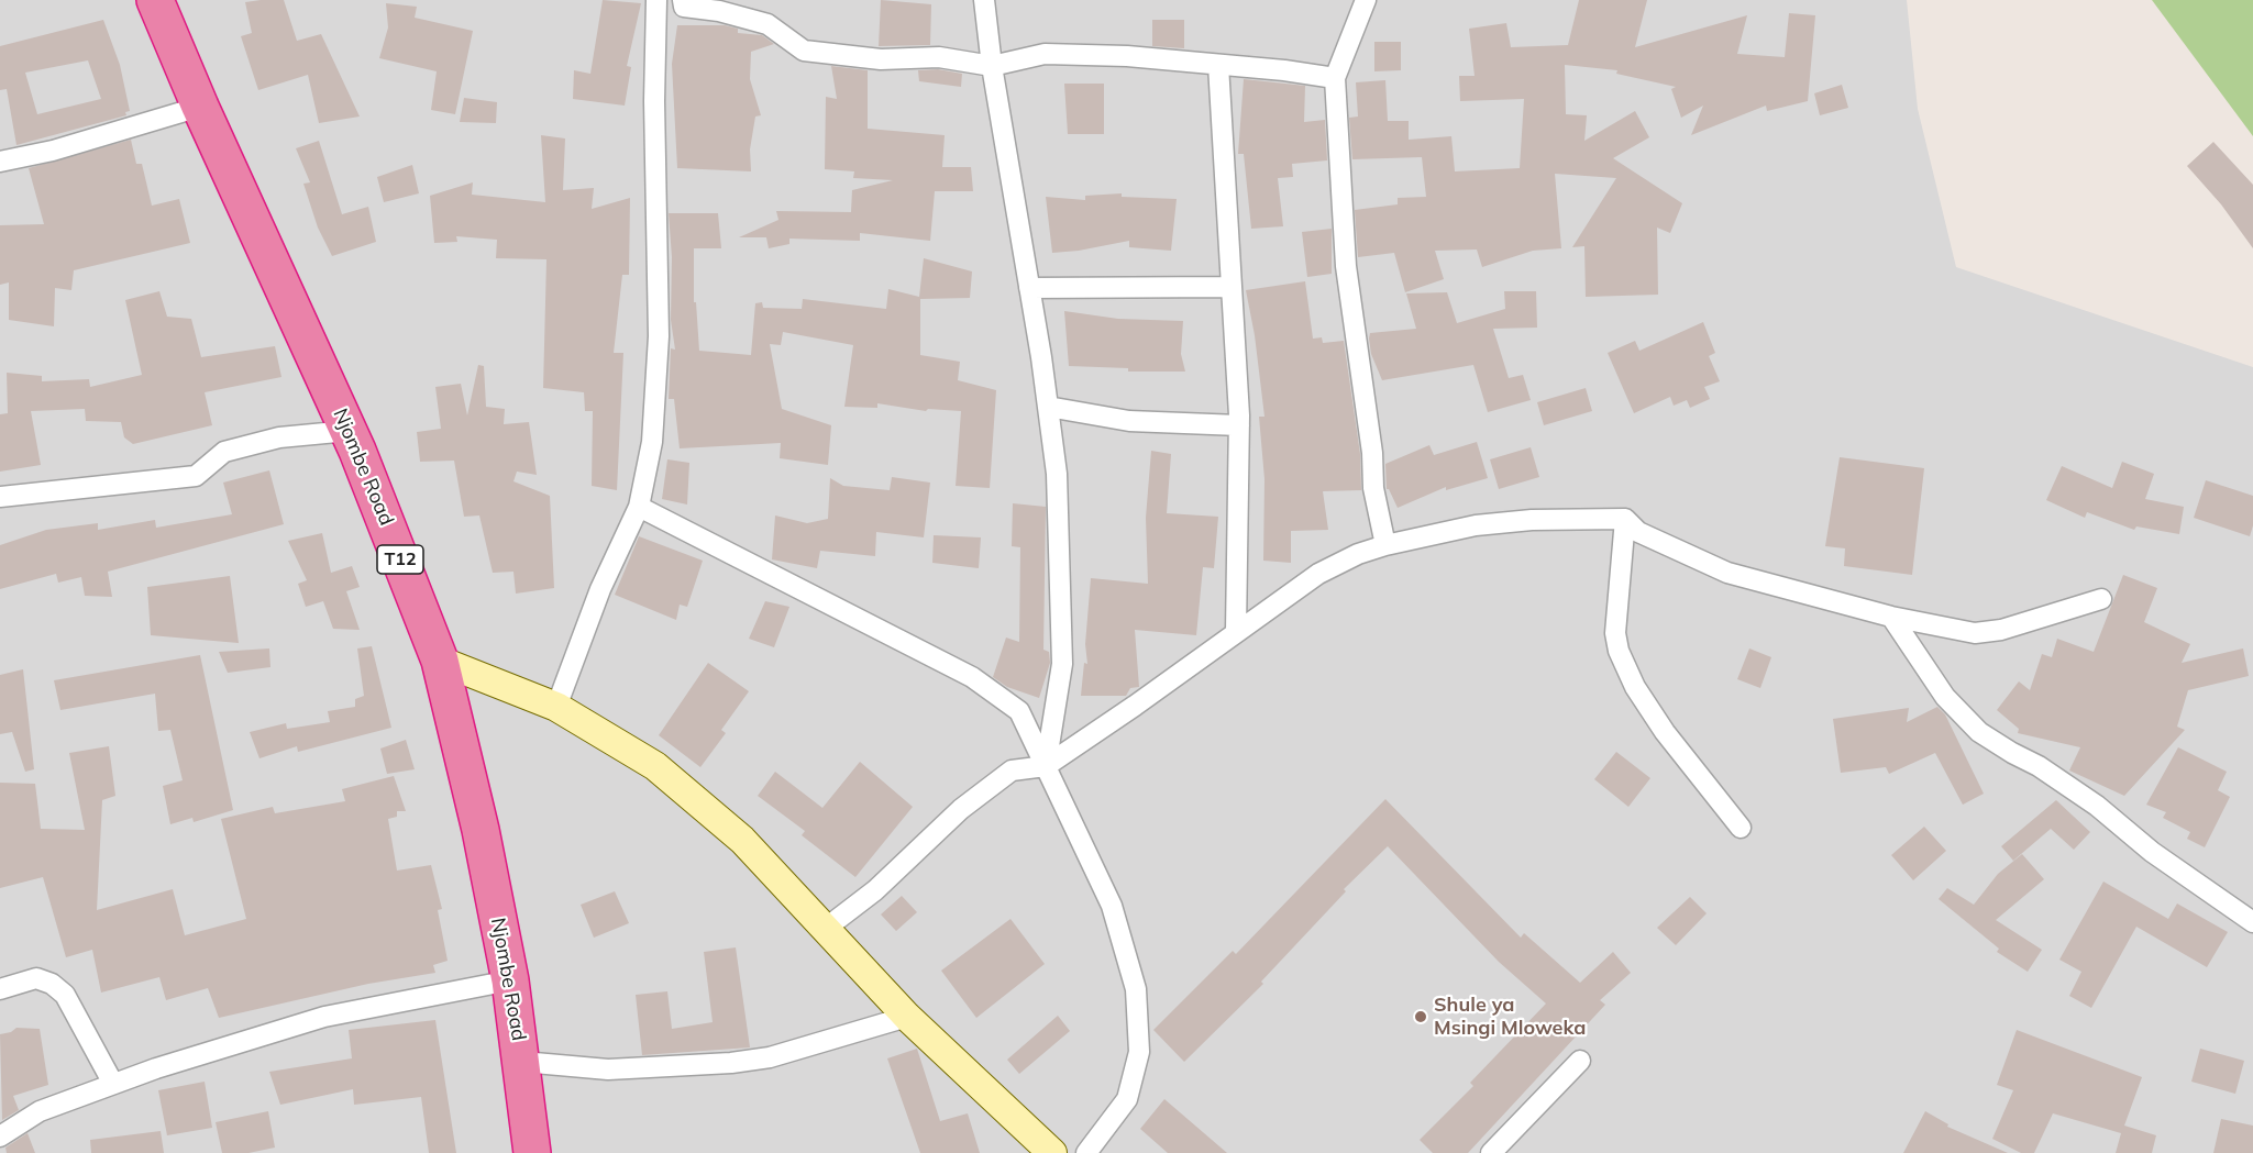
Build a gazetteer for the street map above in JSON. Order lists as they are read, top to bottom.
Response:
{
  "streets": {
    "highway": ["Njombe Road", "T12"]
  },
  "places": ["Shule ya Msingi Mloweka"]
}
